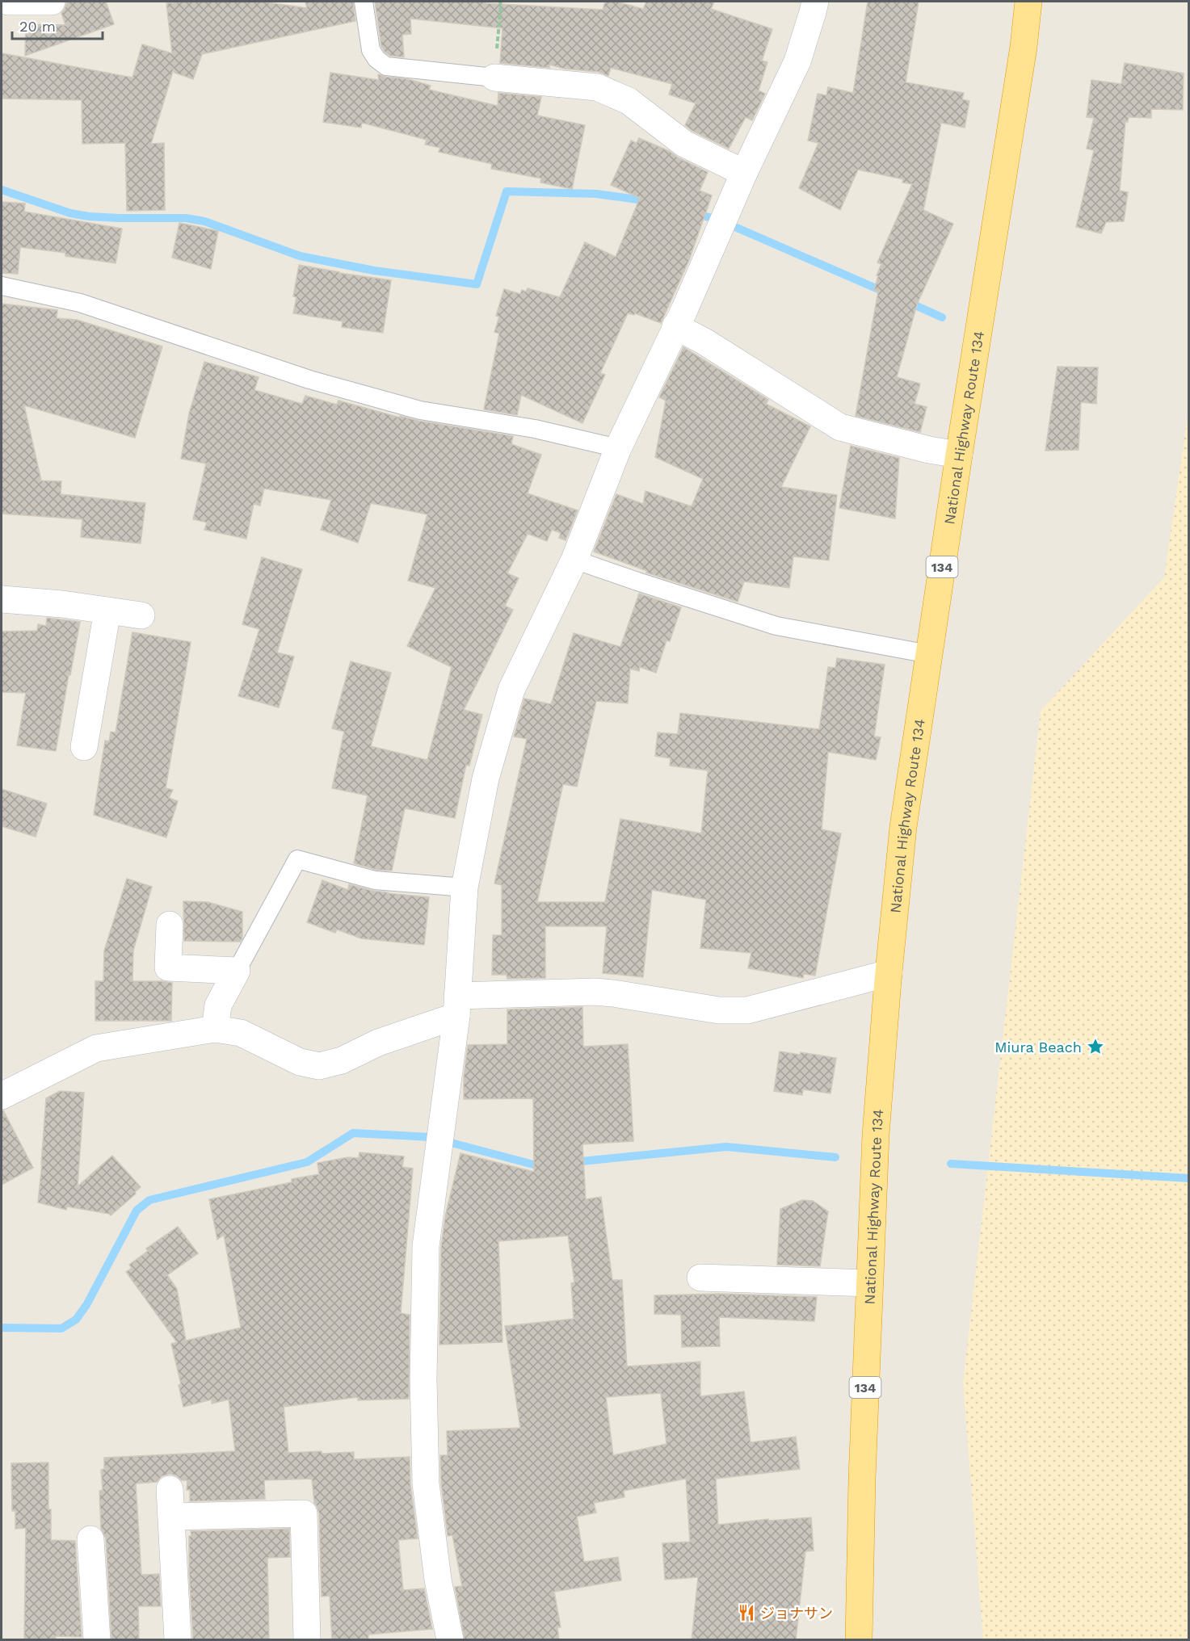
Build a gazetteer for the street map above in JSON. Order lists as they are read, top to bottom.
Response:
{
  "streets": {
    "highway": ["National Highway Route 134", "134"]
  },
  "places": {
    "place": ["Miura Beach"],
    "restaurant": ["ジョナサン"]
  },
  "scale_bar": "20 m"
}
